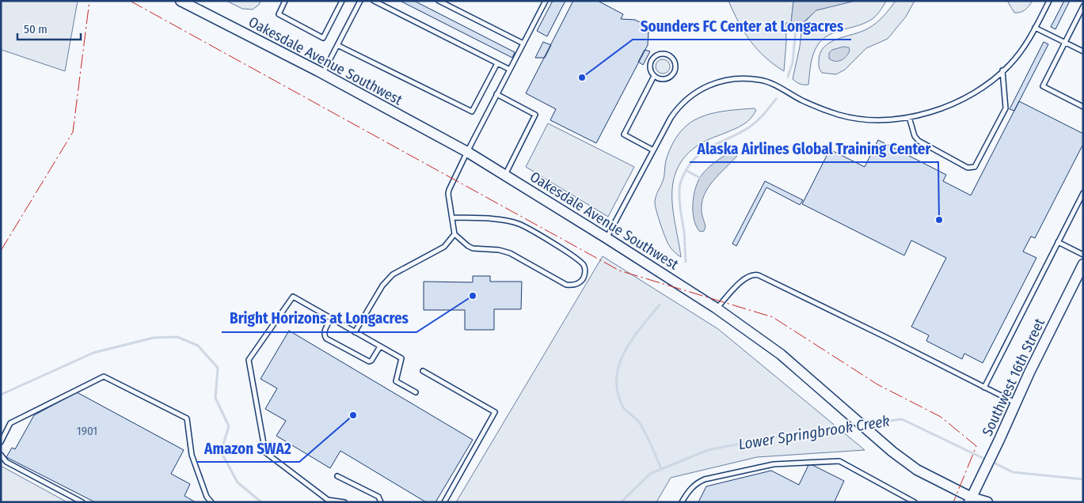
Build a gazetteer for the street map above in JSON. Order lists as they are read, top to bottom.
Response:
{
  "streets": {
    "street": ["Oakesdale Avenue Southwest", "Southwest 16th Street"]
  },
  "crossings": [
    ["Oakesdale Avenue Southwest", "Southwest 16th Street"]
  ],
  "water": ["Lower Springbrook Creek"],
  "places": [
    "Sounders FC Center at Longacres",
    "Alaska Airlines Global Training Center",
    "Bright Horizons at Longacres",
    "Amazon SWA2"
  ],
  "house_numbers": ["1901"],
  "scale_bar": "50 m"
}
